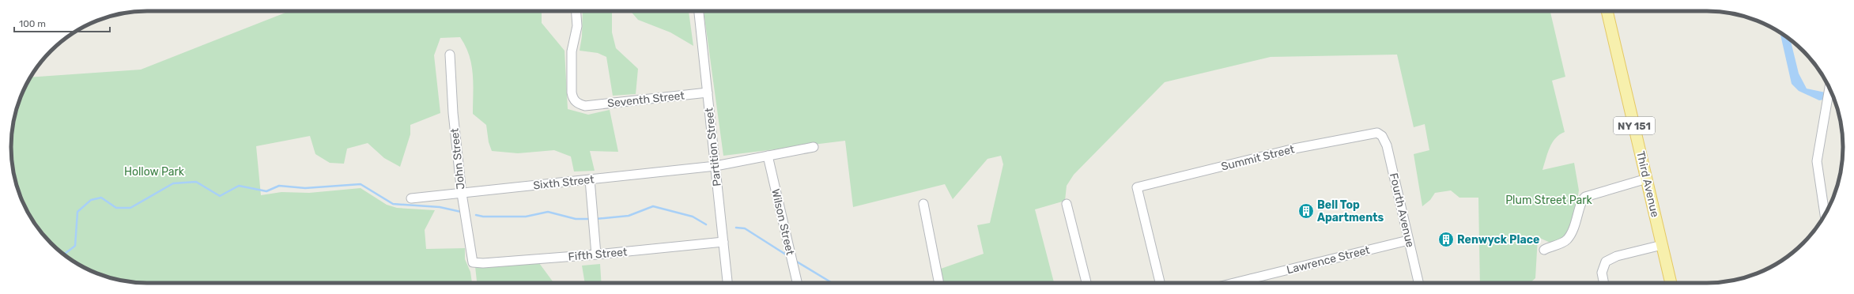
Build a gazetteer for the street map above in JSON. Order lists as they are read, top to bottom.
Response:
{
  "streets": {
    "main road": ["NY 151", "Third Avenue"],
    "street": [
      "Seventh Street",
      "Partition Street",
      "Summit Street",
      "John Street",
      "Sixth Street",
      "Fourth Avenue",
      "Wilson Street",
      "Fifth Street",
      "Lawrence Street"
    ]
  },
  "crossings": [
    ["Seventh Street", "Partition Street"],
    ["Partition Street", "Sixth Street"],
    ["Partition Street", "Fifth Street"],
    ["Summit Street", "Fourth Avenue"],
    ["John Street", "Sixth Street"],
    ["John Street", "Fifth Street"],
    ["Sixth Street", "Wilson Street"],
    ["Fourth Avenue", "Lawrence Street"]
  ],
  "parks": ["Hollow Park", "Plum Street Park"],
  "places": {
    "building": ["Bell Top Apartments", "Renwyck Place"]
  },
  "scale_bar": "100 m"
}
